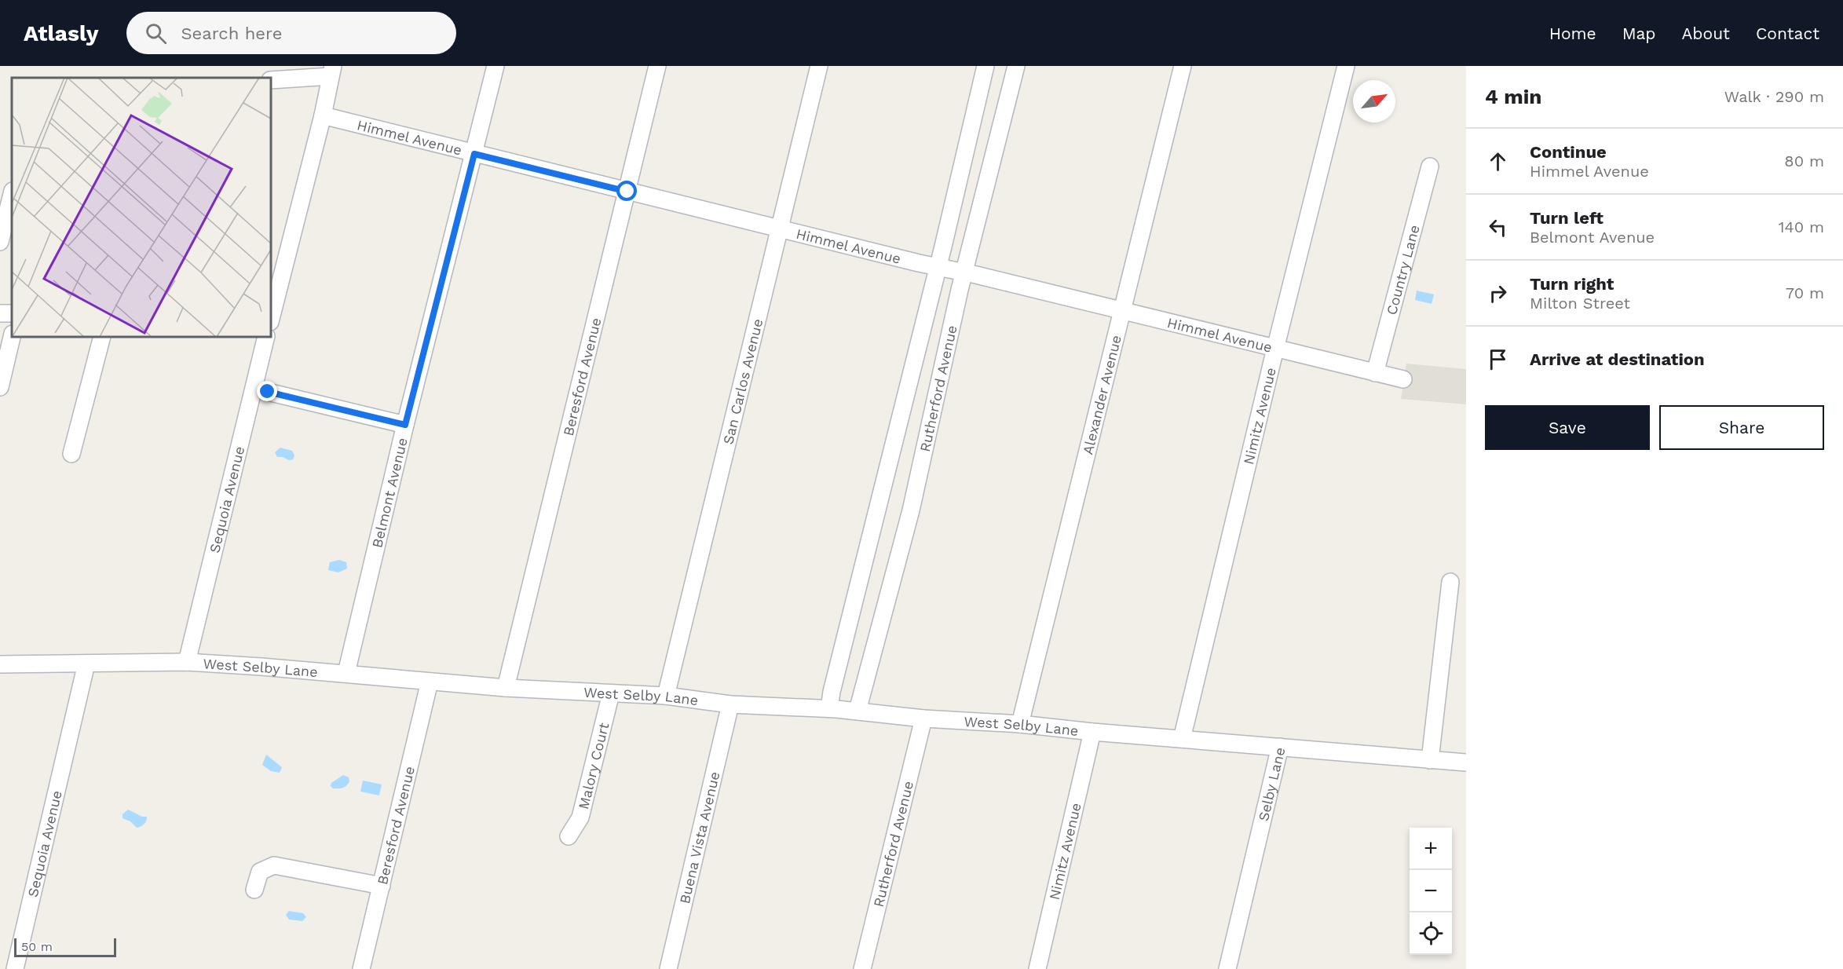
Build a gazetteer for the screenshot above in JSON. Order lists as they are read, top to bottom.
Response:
{
  "streets": {
    "street": [
      "Himmel Avenue",
      "Country Lane",
      "Beresford Avenue",
      "San Carlos Avenue",
      "Rutherford Avenue",
      "Alexander Avenue",
      "Nimitz Avenue",
      "Belmont Avenue",
      "Sequoia Avenue",
      "West Selby Lane",
      "Malory Court",
      "Selby Lane",
      "Buena Vista Avenue"
    ]
  },
  "crossings": [
    ["Himmel Avenue", "Country Lane"],
    ["Himmel Avenue", "Beresford Avenue"],
    ["Himmel Avenue", "San Carlos Avenue"],
    ["Himmel Avenue", "Rutherford Avenue"],
    ["Himmel Avenue", "Alexander Avenue"],
    ["Himmel Avenue", "Nimitz Avenue"],
    ["Himmel Avenue", "Belmont Avenue"],
    ["Beresford Avenue", "West Selby Lane"],
    ["San Carlos Avenue", "West Selby Lane"],
    ["Rutherford Avenue", "West Selby Lane"],
    ["Alexander Avenue", "West Selby Lane"],
    ["Nimitz Avenue", "West Selby Lane"],
    ["Belmont Avenue", "West Selby Lane"],
    ["Sequoia Avenue", "West Selby Lane"],
    ["West Selby Lane", "Malory Court"],
    ["West Selby Lane", "Selby Lane"],
    ["West Selby Lane", "Buena Vista Avenue"]
  ],
  "scale_bar": "50 m",
  "north": "top right",
  "page": {
    "header": "Atlasly",
    "search": "Search here",
    "nav": [
      "Home",
      "Map",
      "About",
      "Contact"
    ],
    "heading": ["4 min", "Walk · 290 m"],
    "list": [
      ["Continue", "Himmel Avenue", "80 m"],
      ["Turn left", "Belmont Avenue", "140 m"],
      ["Turn right", "Milton Street", "70 m"],
      "Arrive at destination"
    ],
    "buttons": ["Save", "Share"],
    "map_buttons": ["+", "−"],
    "scale": "50 m"
  }
}
